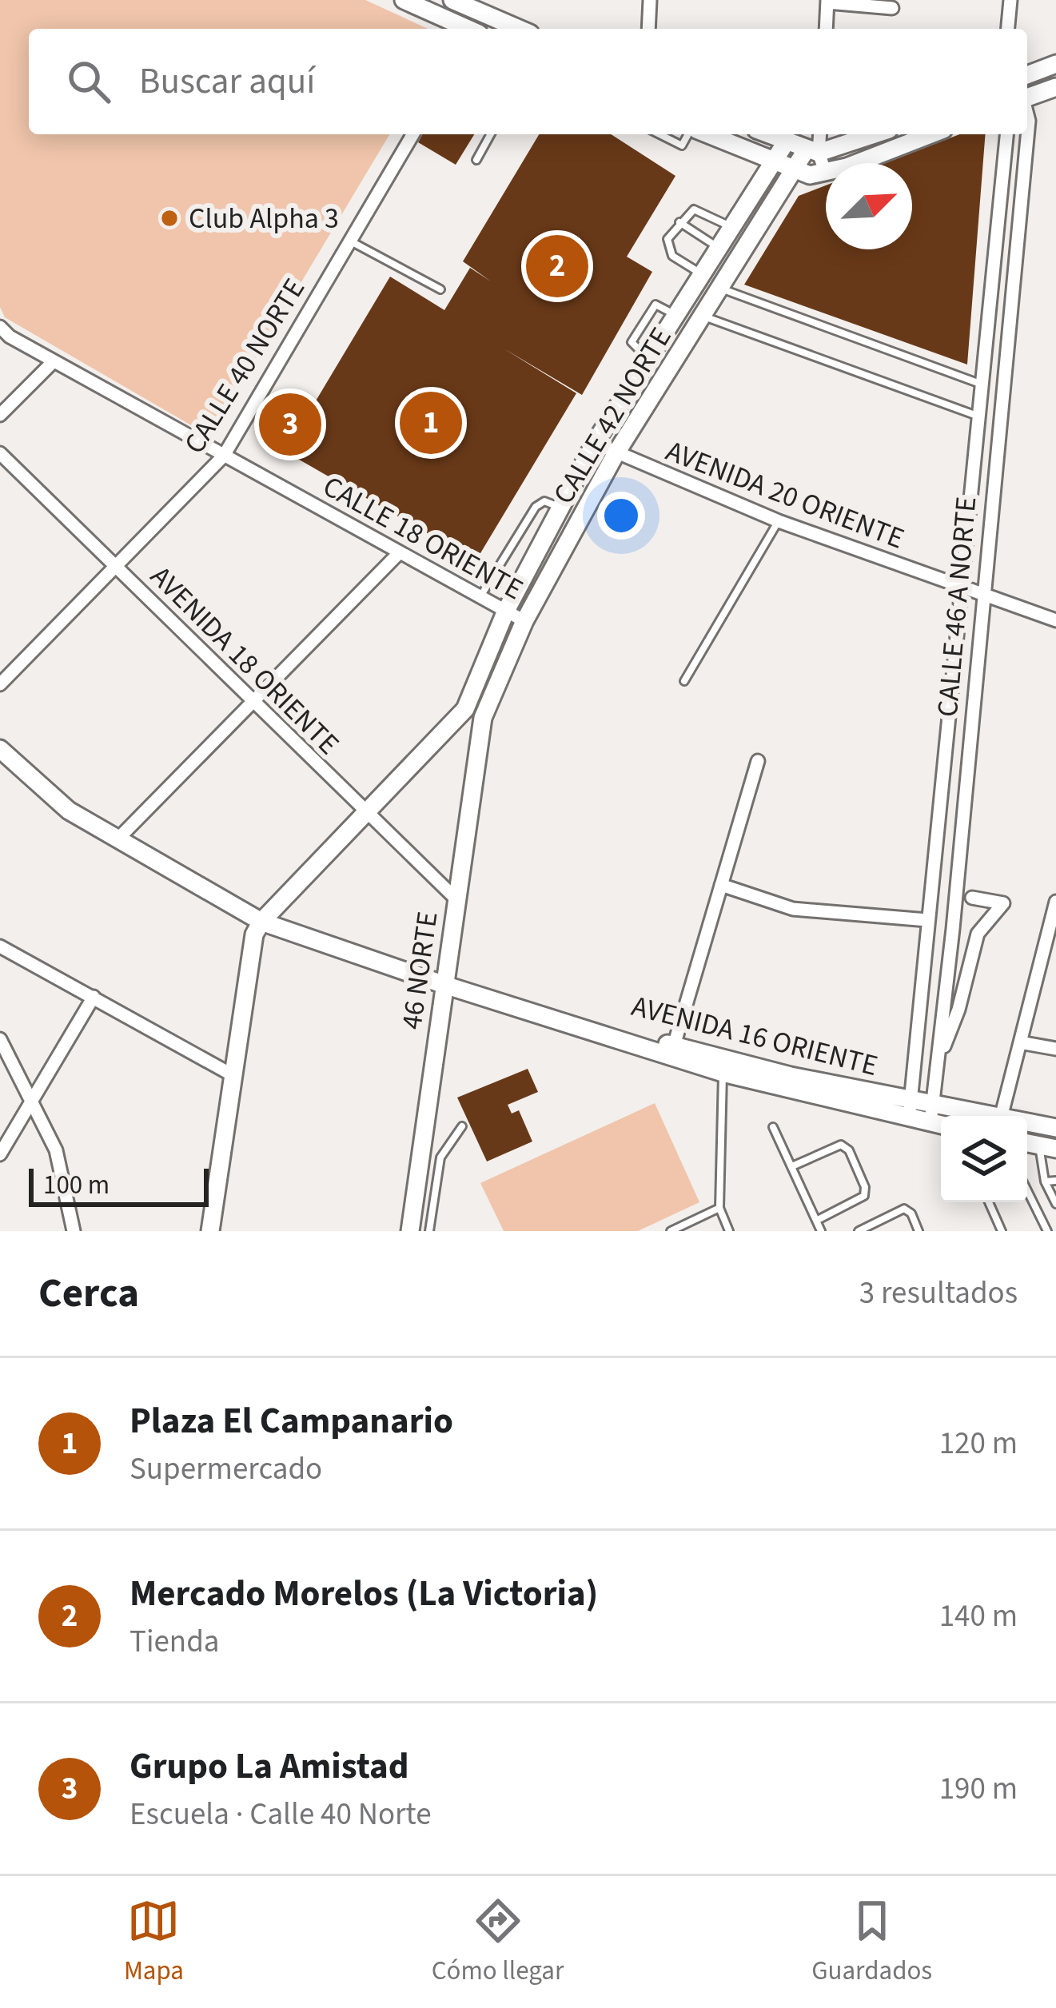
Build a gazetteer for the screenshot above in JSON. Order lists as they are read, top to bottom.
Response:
{
  "streets": {
    "main road": ["CALLE 42 NORTE", "46 NORTE", "AVENIDA 16 ORIENTE"],
    "street": [
      "CALLE 40 NORTE",
      "AVENIDA 20 ORIENTE",
      "CALLE 18 ORIENTE",
      "CALLE 46 A NORTE",
      "AVENIDA 18 ORIENTE"
    ]
  },
  "crossings": [
    ["CALLE 40 NORTE", "CALLE 18 ORIENTE"],
    ["CALLE 40 NORTE", "AVENIDA 18 ORIENTE"],
    ["CALLE 42 NORTE", "AVENIDA 20 ORIENTE"],
    ["CALLE 42 NORTE", "CALLE 18 ORIENTE"],
    ["CALLE 42 NORTE", "46 NORTE"],
    ["AVENIDA 20 ORIENTE", "CALLE 46 A NORTE"],
    ["CALLE 46 A NORTE", "AVENIDA 16 ORIENTE"],
    ["AVENIDA 18 ORIENTE", "46 NORTE"],
    ["46 NORTE", "AVENIDA 16 ORIENTE"]
  ],
  "places": ["Club Alpha 3"],
  "scale_bar": "100 m",
  "north": "top right",
  "page": {
    "search": "Buscar aquí",
    "pins": ["2", "1", "3"],
    "scale": "100 m",
    "heading": ["Cerca", "3 resultados"],
    "list": [
      {
        "mark": "1",
        "name": "Plaza El Campanario",
        "note": "Supermercado",
        "value": "120 m"
      },
      {
        "mark": "2",
        "name": "Mercado Morelos (La Victoria)",
        "note": "Tienda",
        "value": "140 m"
      },
      {
        "mark": "3",
        "name": "Grupo La Amistad",
        "note": "Escuela · Calle 40 Norte",
        "value": "190 m"
      }
    ],
    "nav": ["Mapa", "Cómo llegar", "Guardados"]
  }
}
